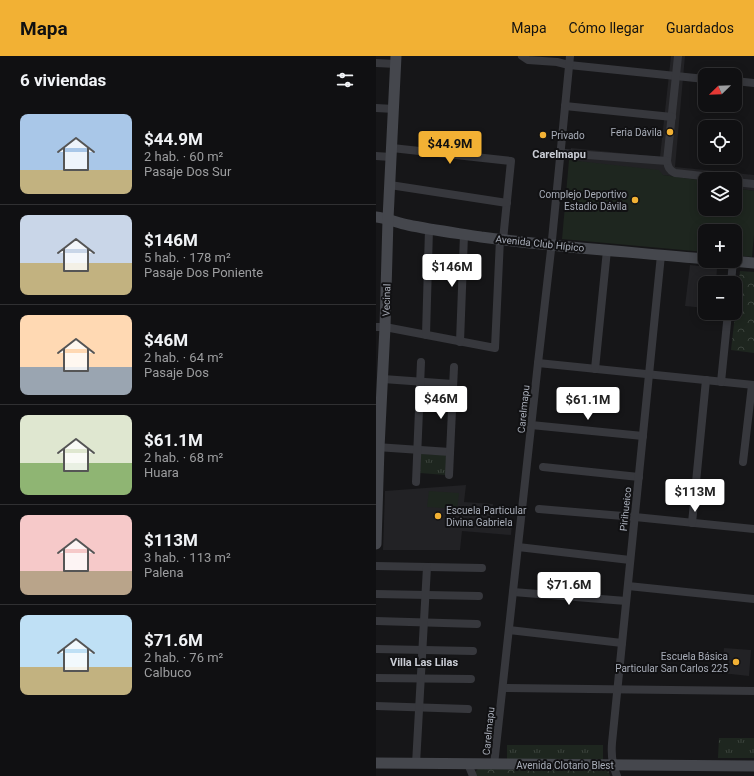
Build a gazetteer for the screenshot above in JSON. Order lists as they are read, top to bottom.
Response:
{
  "streets": {
    "street": [
      "Avenida Club Hípico",
      "Vecinal",
      "Carelmapu",
      "Pirihueico",
      "Avenida Clotario Blest"
    ]
  },
  "crossings": [
    ["Avenida Club Hípico", "Vecinal"],
    ["Avenida Club Hípico", "Carelmapu"],
    ["Avenida Club Hípico", "Pirihueico"],
    ["Carelmapu", "Avenida Clotario Blest"],
    ["Pirihueico", "Avenida Clotario Blest"]
  ],
  "districts": ["Carelmapu", "Villa Las Lilas"],
  "places": [
    "Feria Dávila",
    "Privado",
    "Complejo Deportivo Estadio Dávila",
    "Escuela Particular Divina Gabriela",
    "Escuela Básica Particular San Carlos 225"
  ],
  "north": "bottom left",
  "page": {
    "header": "Mapa",
    "nav": ["Mapa", "Cómo llegar", "Guardados"],
    "heading": "6 viviendas",
    "map_buttons": ["+", "−"],
    "list": [
      {
        "name": "$44.9M",
        "note": "2 hab. · 60 m² · Pasaje Dos Sur"
      },
      {
        "name": "$146M",
        "note": "5 hab. · 178 m² · Pasaje Dos Poniente"
      },
      {
        "name": "$46M",
        "note": "2 hab. · 64 m² · Pasaje Dos"
      },
      {
        "name": "$61.1M",
        "note": "2 hab. · 68 m² · Huara"
      },
      {
        "name": "$113M",
        "note": "3 hab. · 113 m² · Palena"
      },
      {
        "name": "$71.6M",
        "note": "2 hab. · 76 m² · Calbuco"
      }
    ],
    "price": [
      "$44.9M",
      "$146M",
      "$46M",
      "$61.1M",
      "$113M",
      "$71.6M"
    ]
  }
}
